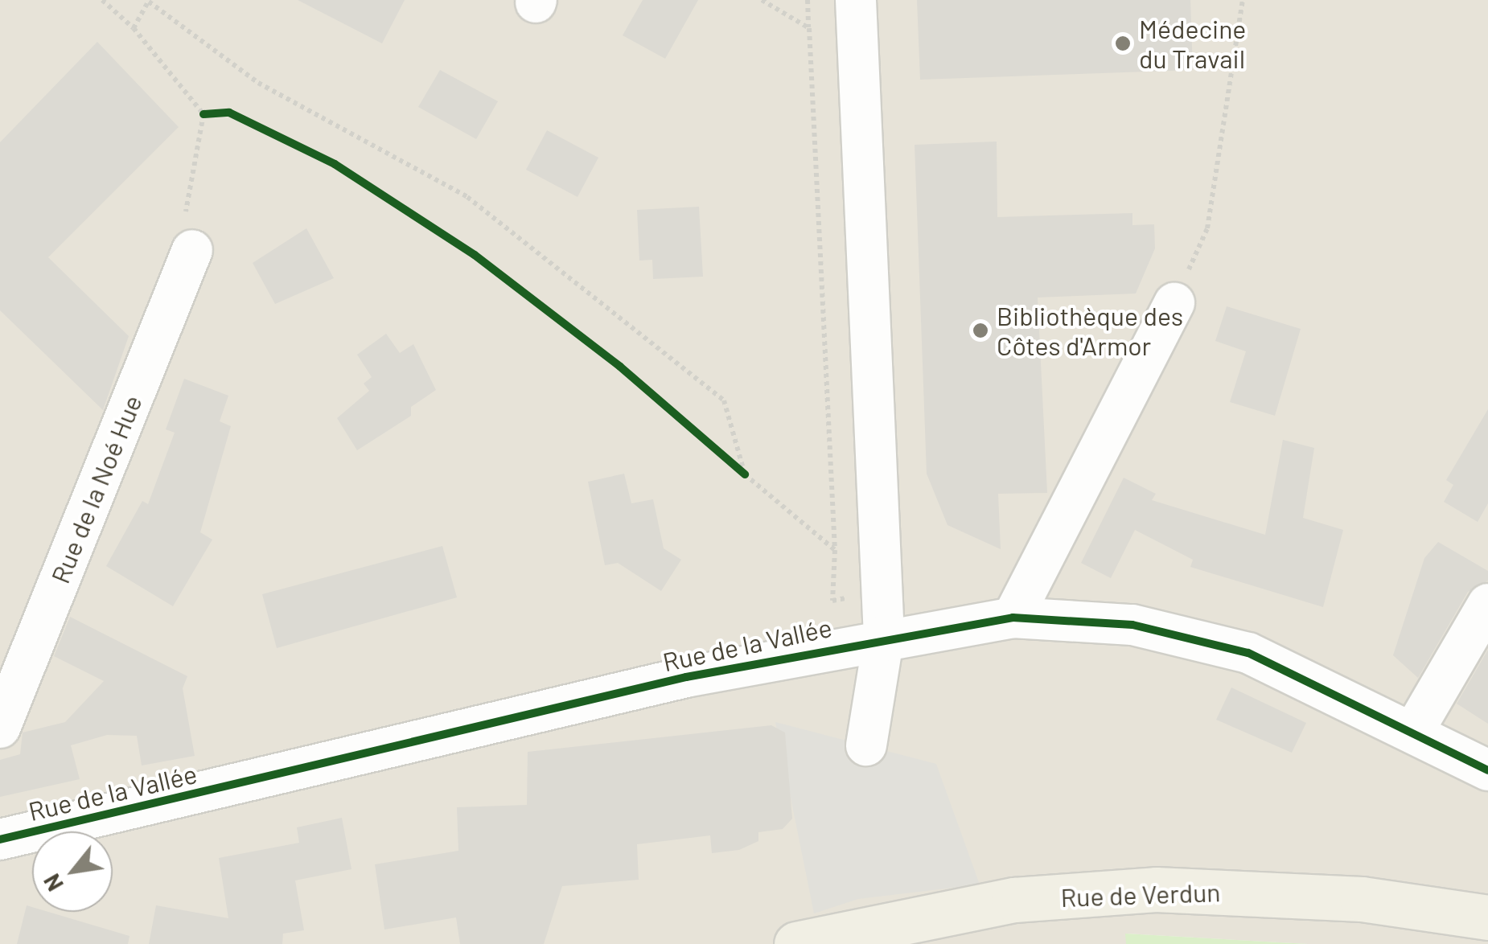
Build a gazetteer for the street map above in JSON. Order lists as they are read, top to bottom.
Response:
{
  "streets": {
    "main road": ["Rue de Verdun"],
    "street": ["Rue de la Noé Hue", "Rue de la Vallée"]
  },
  "places": ["Médecine du Travail", "Bibliothèque des Côtes d'Armor"],
  "north": "bottom left"
}
